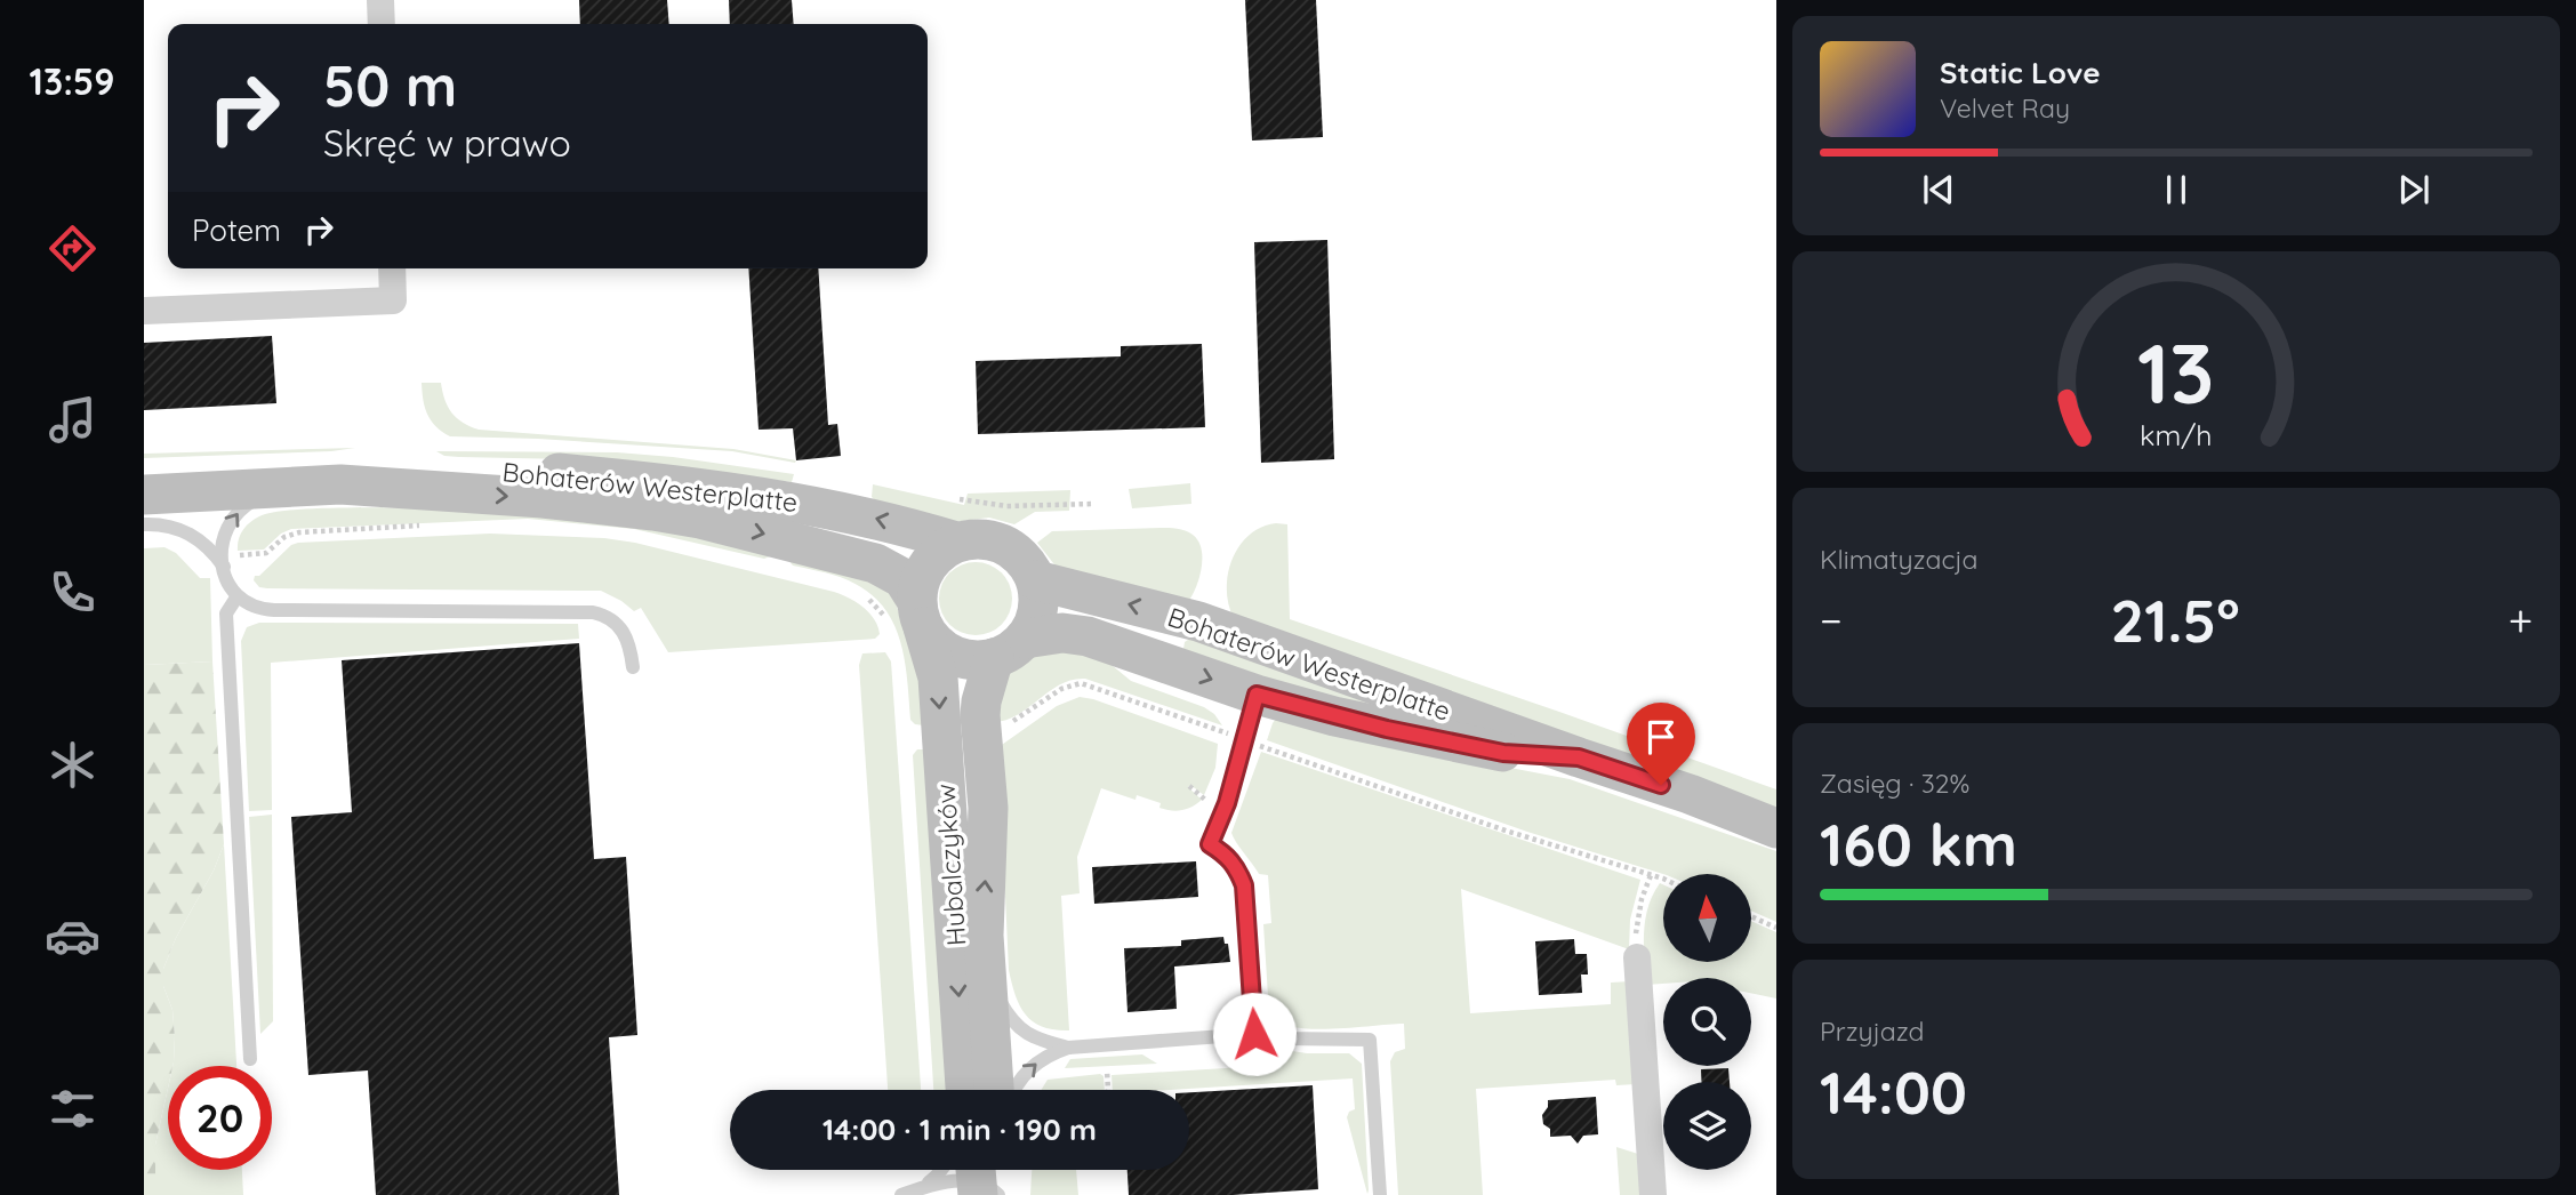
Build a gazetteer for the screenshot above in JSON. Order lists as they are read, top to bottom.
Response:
{
  "streets": {
    "main road": ["Bohaterów Westerplatte", "Hubalczyków"]
  },
  "crossings": [
    ["Bohaterów Westerplatte", "Hubalczyków"]
  ],
  "north": "top",
  "page": {
    "tabs": "13:59",
    "turn": ["50 m", "Skręć w prawo"],
    "song": ["Static Love", "Velvet Ray"],
    "then": "Potem",
    "tile": [
      "Klimatyzacja",
      ["Zasięg · 32%", "160 km"],
      ["Przyjazd", "14:00"]
    ],
    "heat": ["−", "21.5°", "+"],
    "limit": "20",
    "trip": "14:00 · 1 min · 190 m",
    "gauge": ["13", "km/h"]
  }
}
